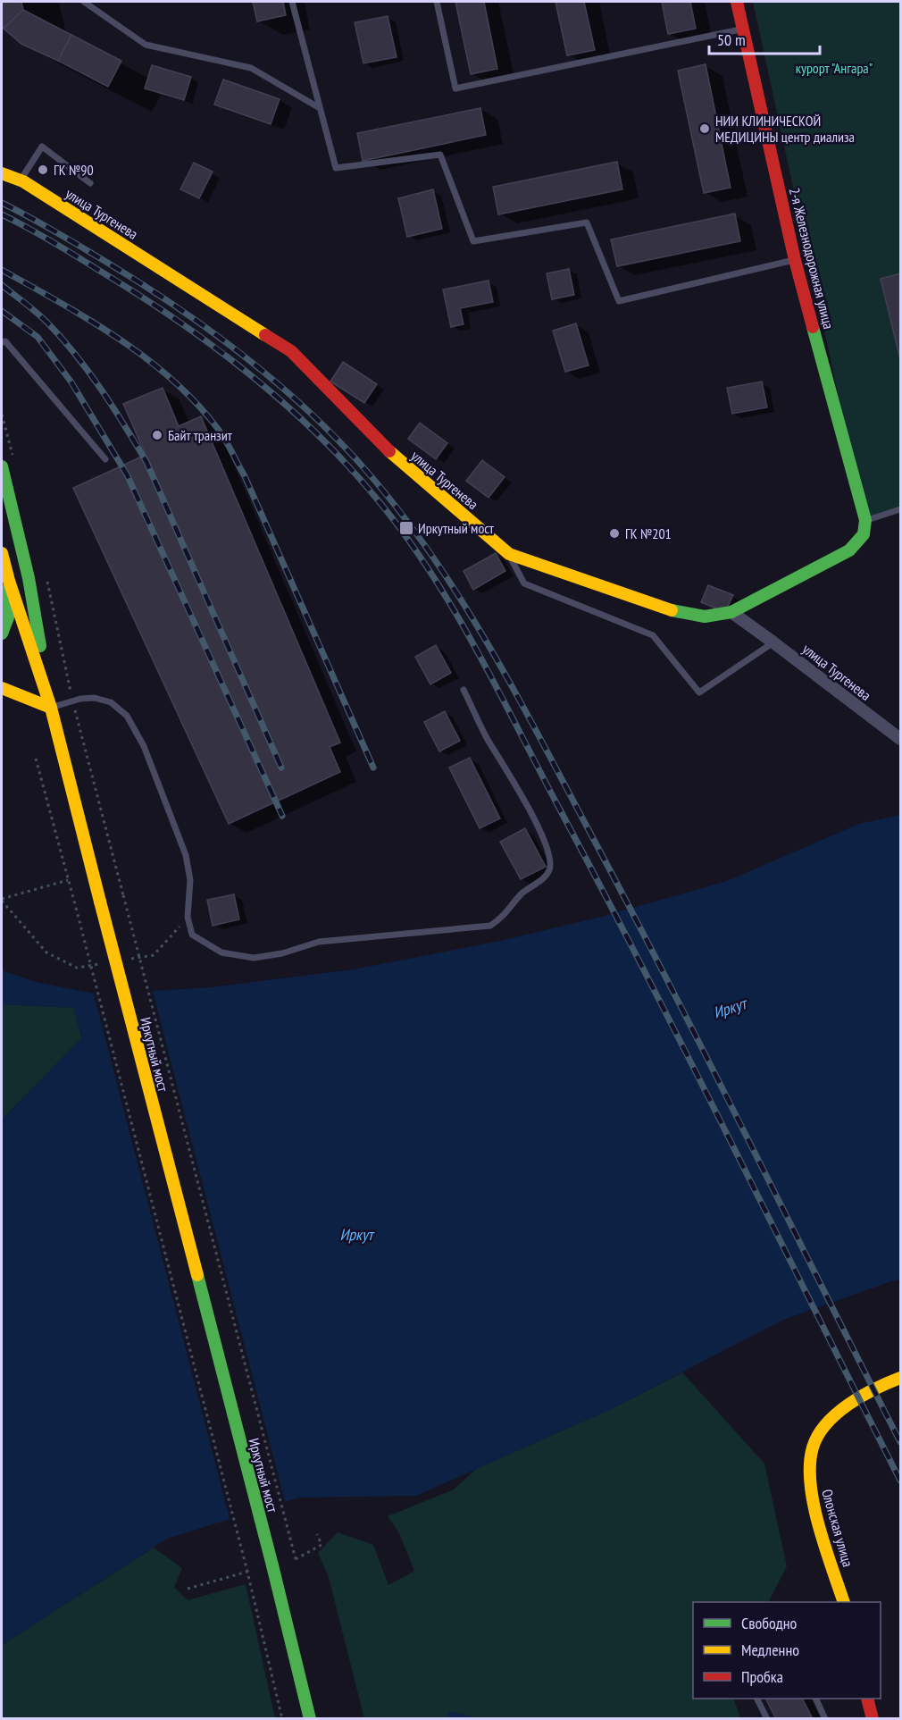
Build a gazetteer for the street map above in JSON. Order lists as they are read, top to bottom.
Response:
{
  "streets": {
    "street": [
      "улица Тургенева",
      "2-я Железнодорожная улица",
      "Иркутный мост",
      "Олонская улица"
    ]
  },
  "water": ["Иркут"],
  "parks": ["курорт \"Ангара\""],
  "places": {
    "other": [
      "НИИ КЛИНИЧЕСКОЙ МЕДИЦИНЫ центр диализа",
      "ГК №90",
      "Байт транзит",
      "ГК №201"
    ],
    "transit": ["Иркутный мост"]
  },
  "legend": ["Свободно", "Медленно", "Пробка"],
  "scale_bar": "50 m"
}
